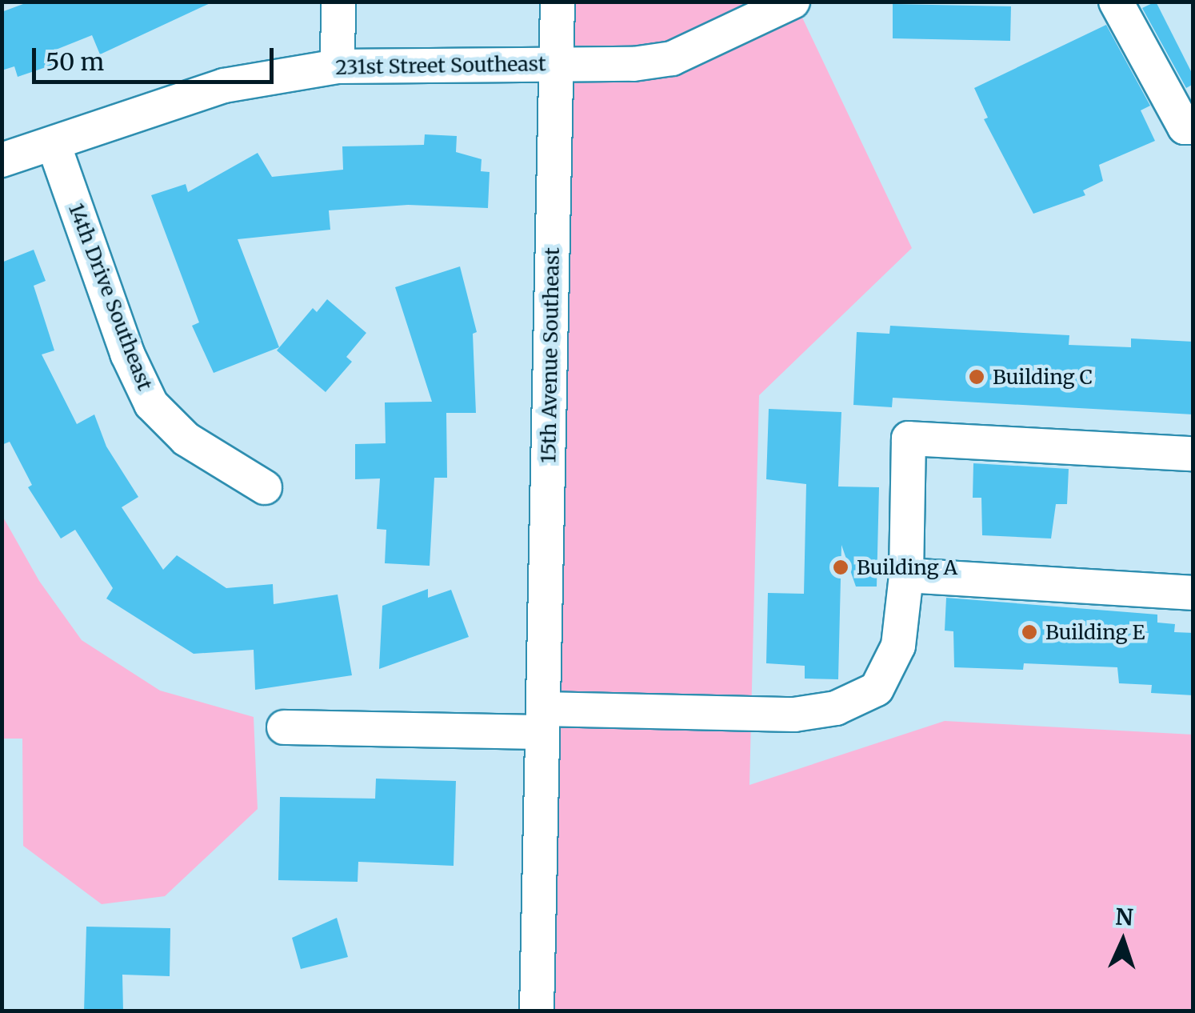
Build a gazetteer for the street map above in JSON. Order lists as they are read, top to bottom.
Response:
{
  "streets": {
    "street": ["231st Street Southeast", "14th Drive Southeast", "15th Avenue Southeast"]
  },
  "crossings": [
    ["231st Street Southeast", "14th Drive Southeast"],
    ["231st Street Southeast", "15th Avenue Southeast"]
  ],
  "places": ["Building C", "Building A", "Building E"],
  "scale_bar": "50 m",
  "north": "top"
}
